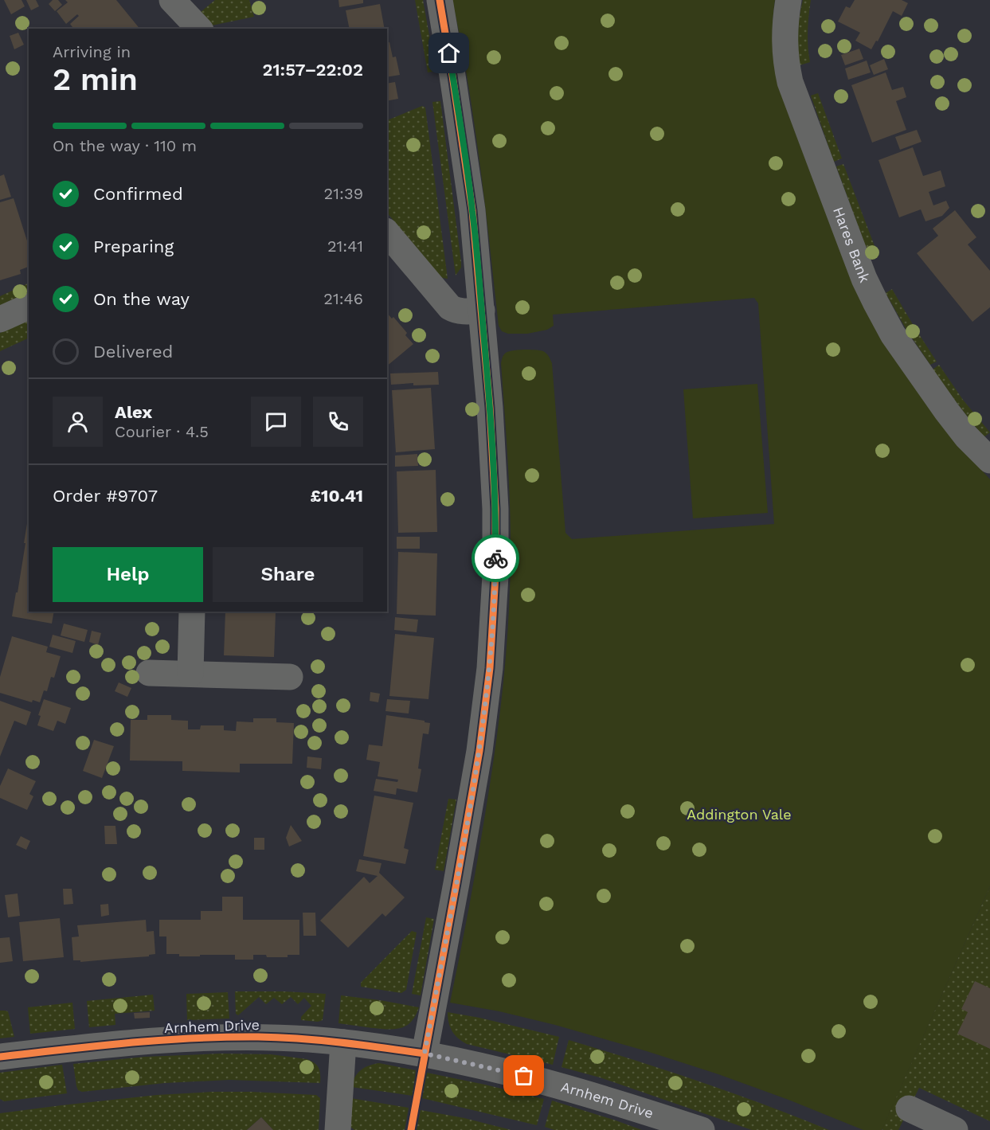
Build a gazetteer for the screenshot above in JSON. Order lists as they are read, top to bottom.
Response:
{
  "streets": {
    "street": ["Hares Bank", "Arnhem Drive"]
  },
  "parks": ["Addington Vale"],
  "page": {
    "heading": ["2 min", "Arriving in", "21:57–22:02"],
    "panel": [
      "Alex",
      "Courier · 4.5",
      "Order #9707",
      "£10.41"
    ],
    "bar": "On the way · 110 m",
    "list": [
      ["Confirmed", "21:39"],
      ["Preparing", "21:41"],
      ["On the way", "21:46"],
      "Delivered"
    ],
    "buttons": ["Help", "Share"]
  }
}
